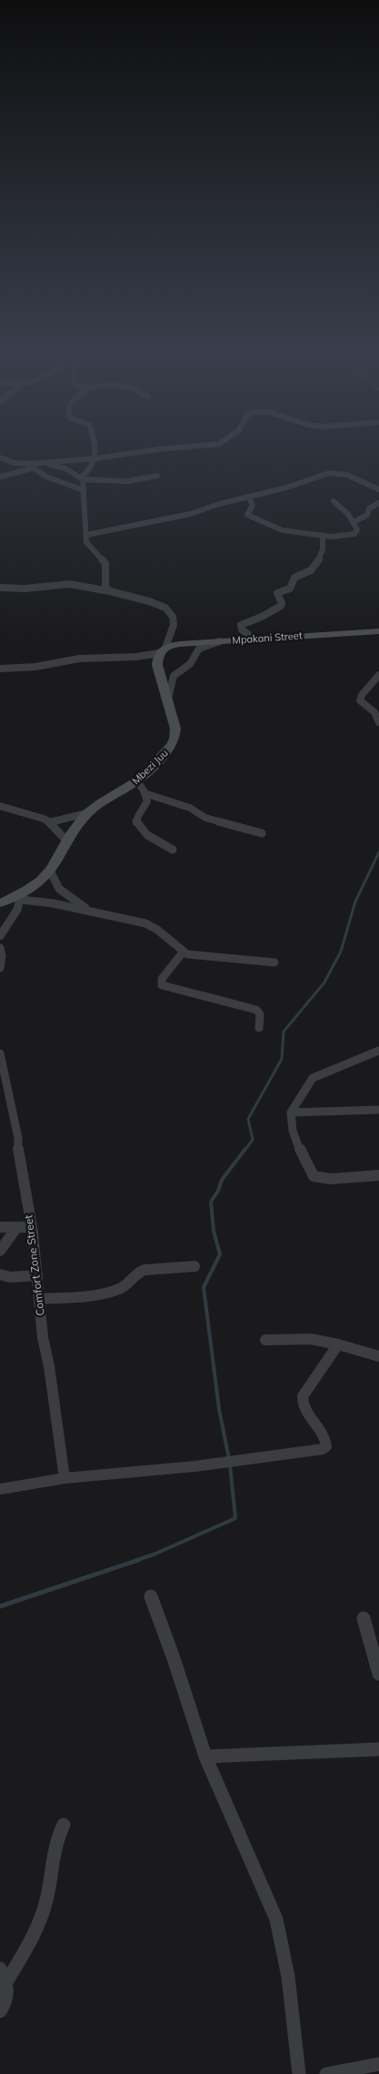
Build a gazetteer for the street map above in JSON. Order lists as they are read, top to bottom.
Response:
{
  "streets": {
    "street": ["Mpakani Street", "Mbezi Juu", "Comfort Zone Street"]
  },
  "crossings": [
    ["Mpakani Street", "Mbezi Juu"]
  ]
}
